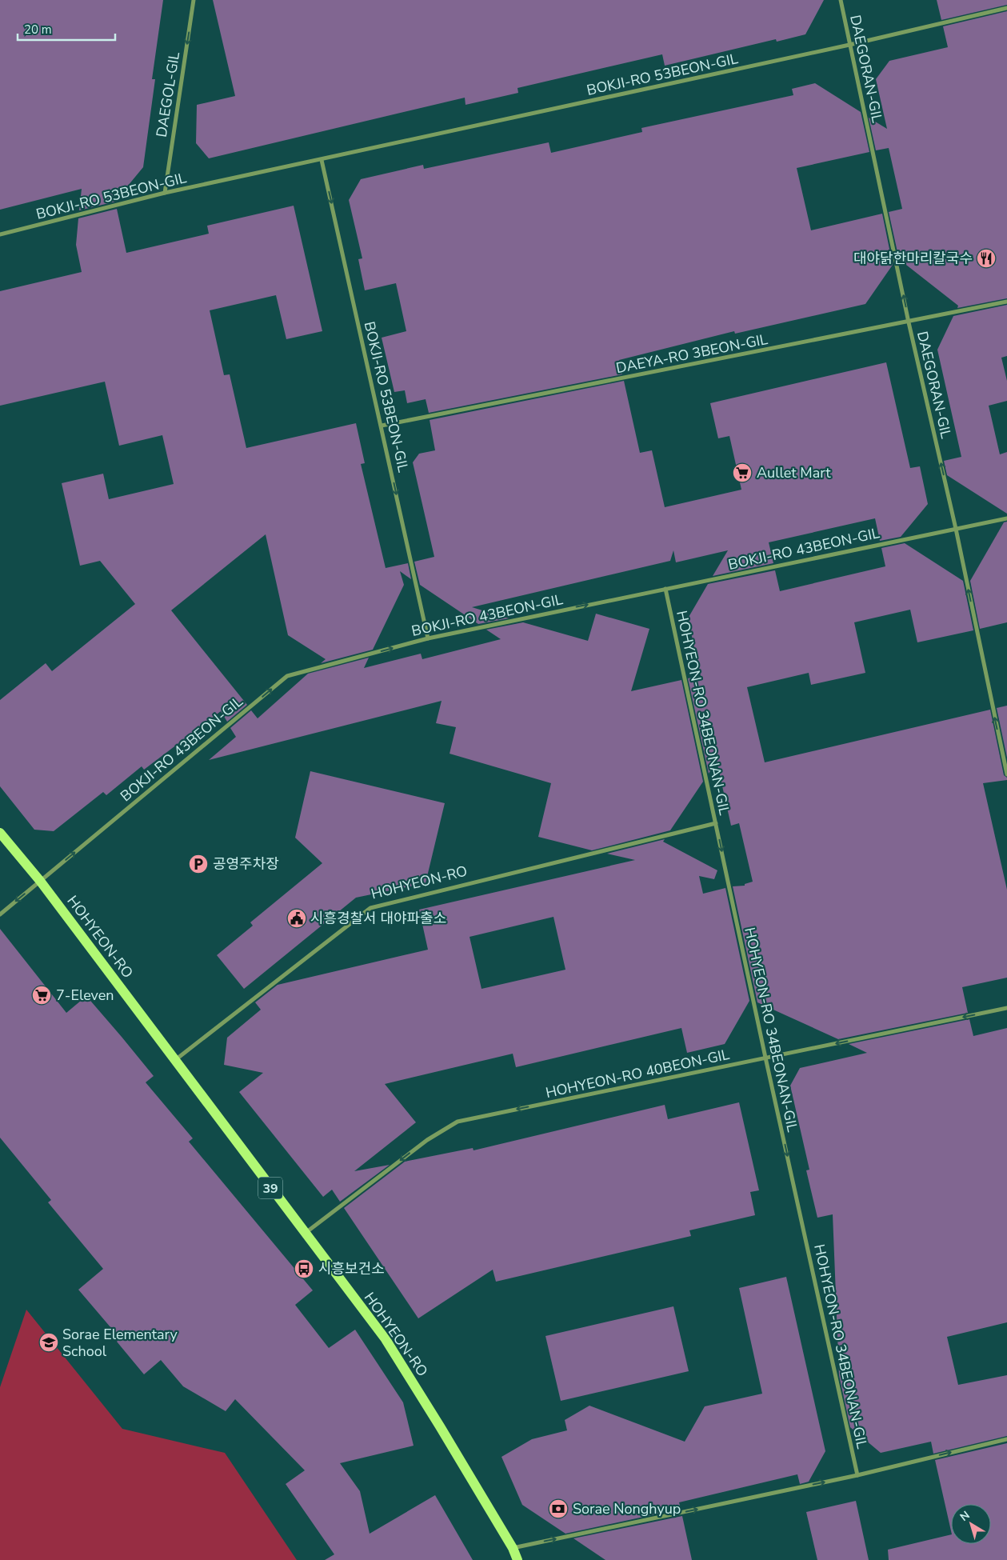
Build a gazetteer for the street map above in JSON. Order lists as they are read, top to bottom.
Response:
{
  "streets": {
    "main road": ["HOHYEON-RO", "39"],
    "street": [
      "DAEGORAN-GIL",
      "BOKJI-RO 53BEON-GIL",
      "DAEGOL-GIL",
      "DAEYA-RO 3BEON-GIL",
      "BOKJI-RO 43BEON-GIL",
      "HOHYEON-RO 34BEONAN-GIL",
      "HOHYEON-RO 40BEON-GIL"
    ]
  },
  "crossings": [
    ["DAEGORAN-GIL", "BOKJI-RO 53BEON-GIL"],
    ["DAEGORAN-GIL", "DAEYA-RO 3BEON-GIL"],
    ["DAEGORAN-GIL", "BOKJI-RO 43BEON-GIL"],
    ["BOKJI-RO 53BEON-GIL", "DAEGOL-GIL"],
    ["BOKJI-RO 53BEON-GIL", "DAEYA-RO 3BEON-GIL"],
    ["BOKJI-RO 53BEON-GIL", "BOKJI-RO 43BEON-GIL"],
    ["BOKJI-RO 43BEON-GIL", "HOHYEON-RO 34BEONAN-GIL"],
    ["BOKJI-RO 43BEON-GIL", "HOHYEON-RO"],
    ["HOHYEON-RO 34BEONAN-GIL", "HOHYEON-RO"],
    ["HOHYEON-RO 34BEONAN-GIL", "HOHYEON-RO 40BEON-GIL"],
    ["HOHYEON-RO", "HOHYEON-RO 40BEON-GIL"]
  ],
  "one_way": [
    "DAEGORAN-GIL",
    "DAEGOL-GIL",
    "BOKJI-RO 43BEON-GIL",
    "HOHYEON-RO 34BEONAN-GIL",
    "HOHYEON-RO 40BEON-GIL"
  ],
  "places": {
    "restaurant": ["대야닭한마리칼국수"],
    "supermarket": ["Aullet Mart", "7-Eleven"],
    "parking": ["공영주차장"],
    "public building": ["시흥경찰서 대야파출소"],
    "bus stop": ["시흥보건소"],
    "school or university": ["Sorae Elementary School"],
    "bank": ["Sorae Nonghyup"]
  },
  "scale_bar": "20 m",
  "north": "top left"
}
